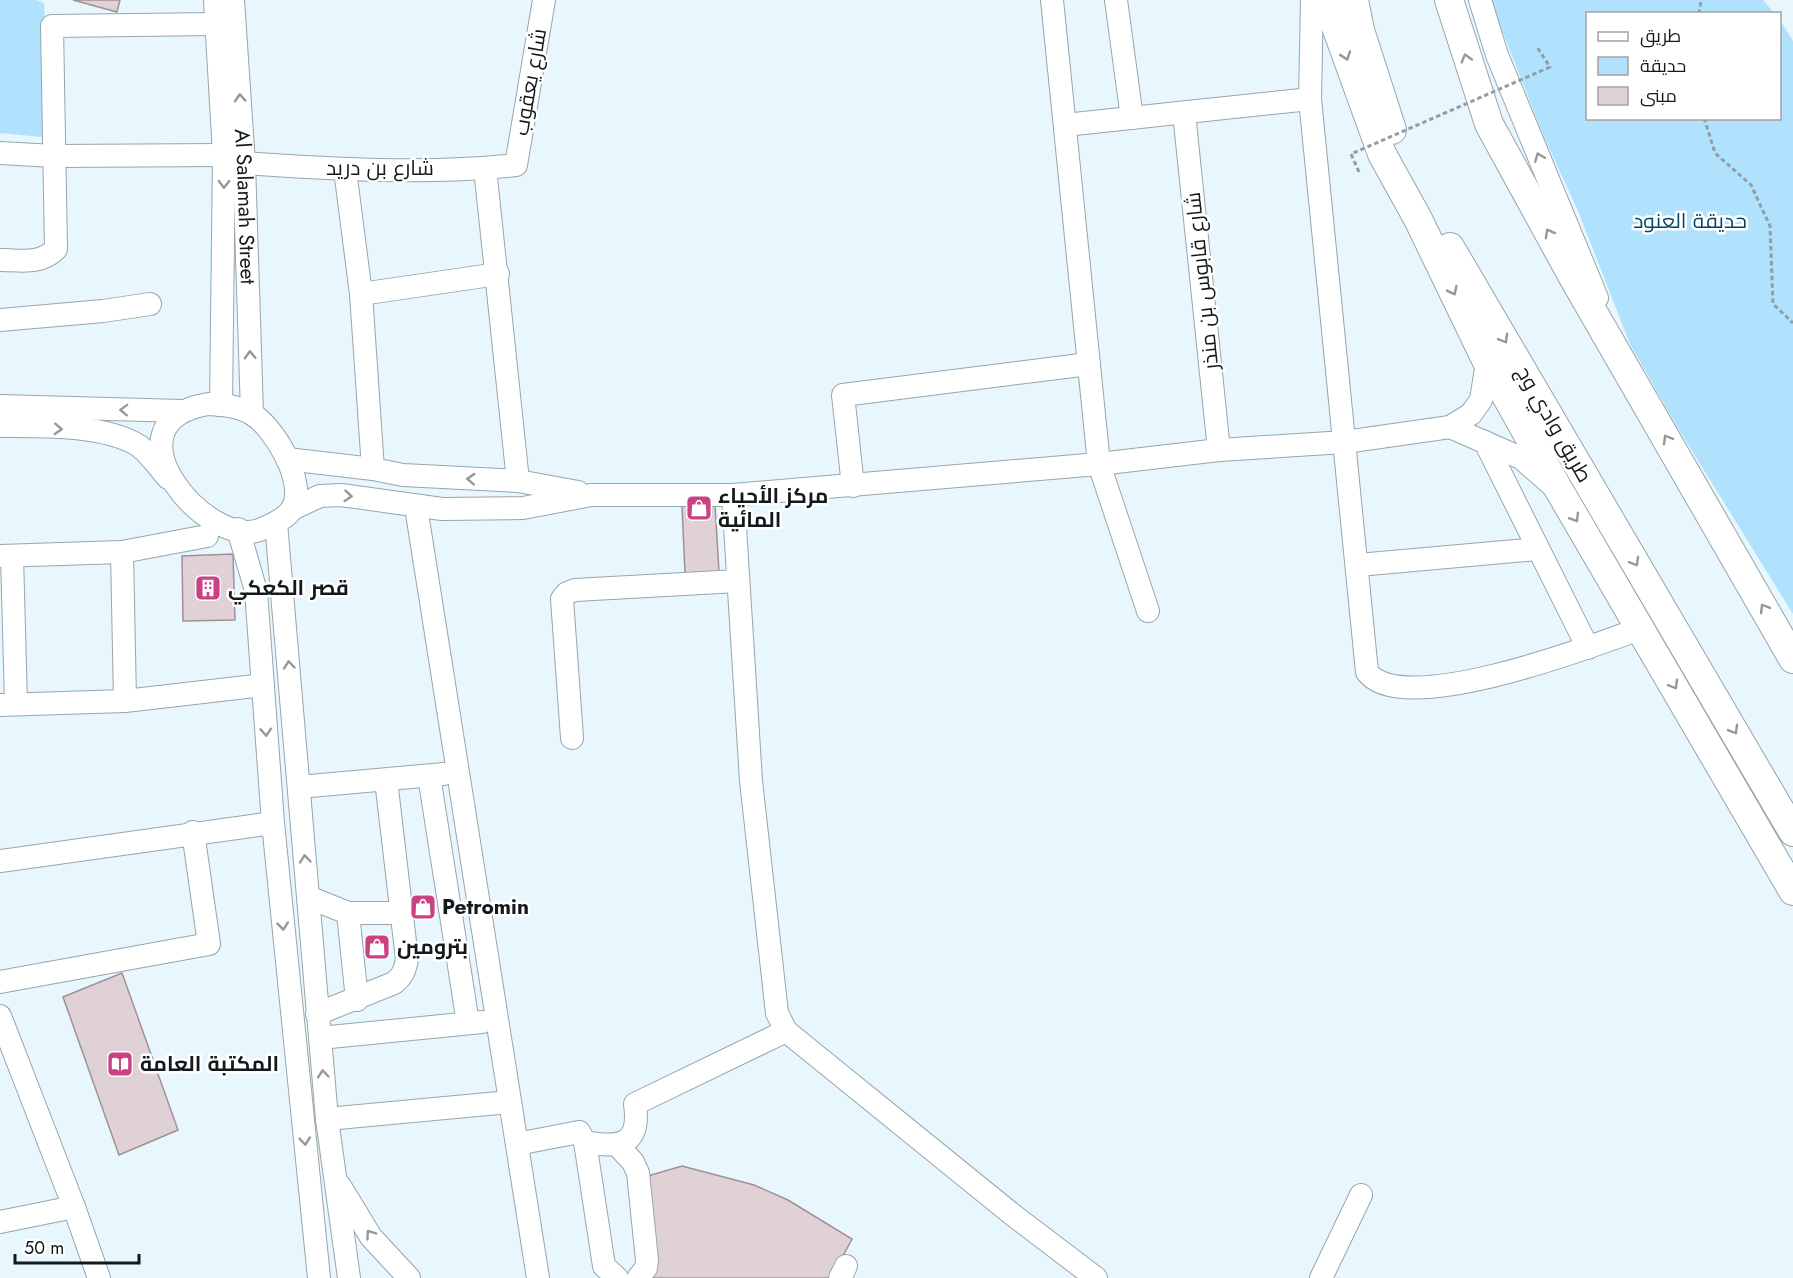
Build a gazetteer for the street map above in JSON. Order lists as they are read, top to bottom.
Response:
{
  "streets": {
    "main road": ["طريق وادي وج"],
    "street": [
      "شارع يعقوب",
      "شارع بن دريد",
      "Al Salamah Street",
      "شارع قابوس بن منذر"
    ]
  },
  "crossings": [
    ["شارع يعقوب", "شارع بن دريد"],
    ["شارع بن دريد", "Al Salamah Street"]
  ],
  "parks": ["حديقة العنود"],
  "places": {
    "shop": ["مركز الأحياء المائية", "Petromin", "بترومين"],
    "building": ["قصر الكعكي"],
    "library": ["المكتبة العامة"]
  },
  "legend": ["طريق", "حديقة", "مبنى"],
  "scale_bar": "50 m"
}
